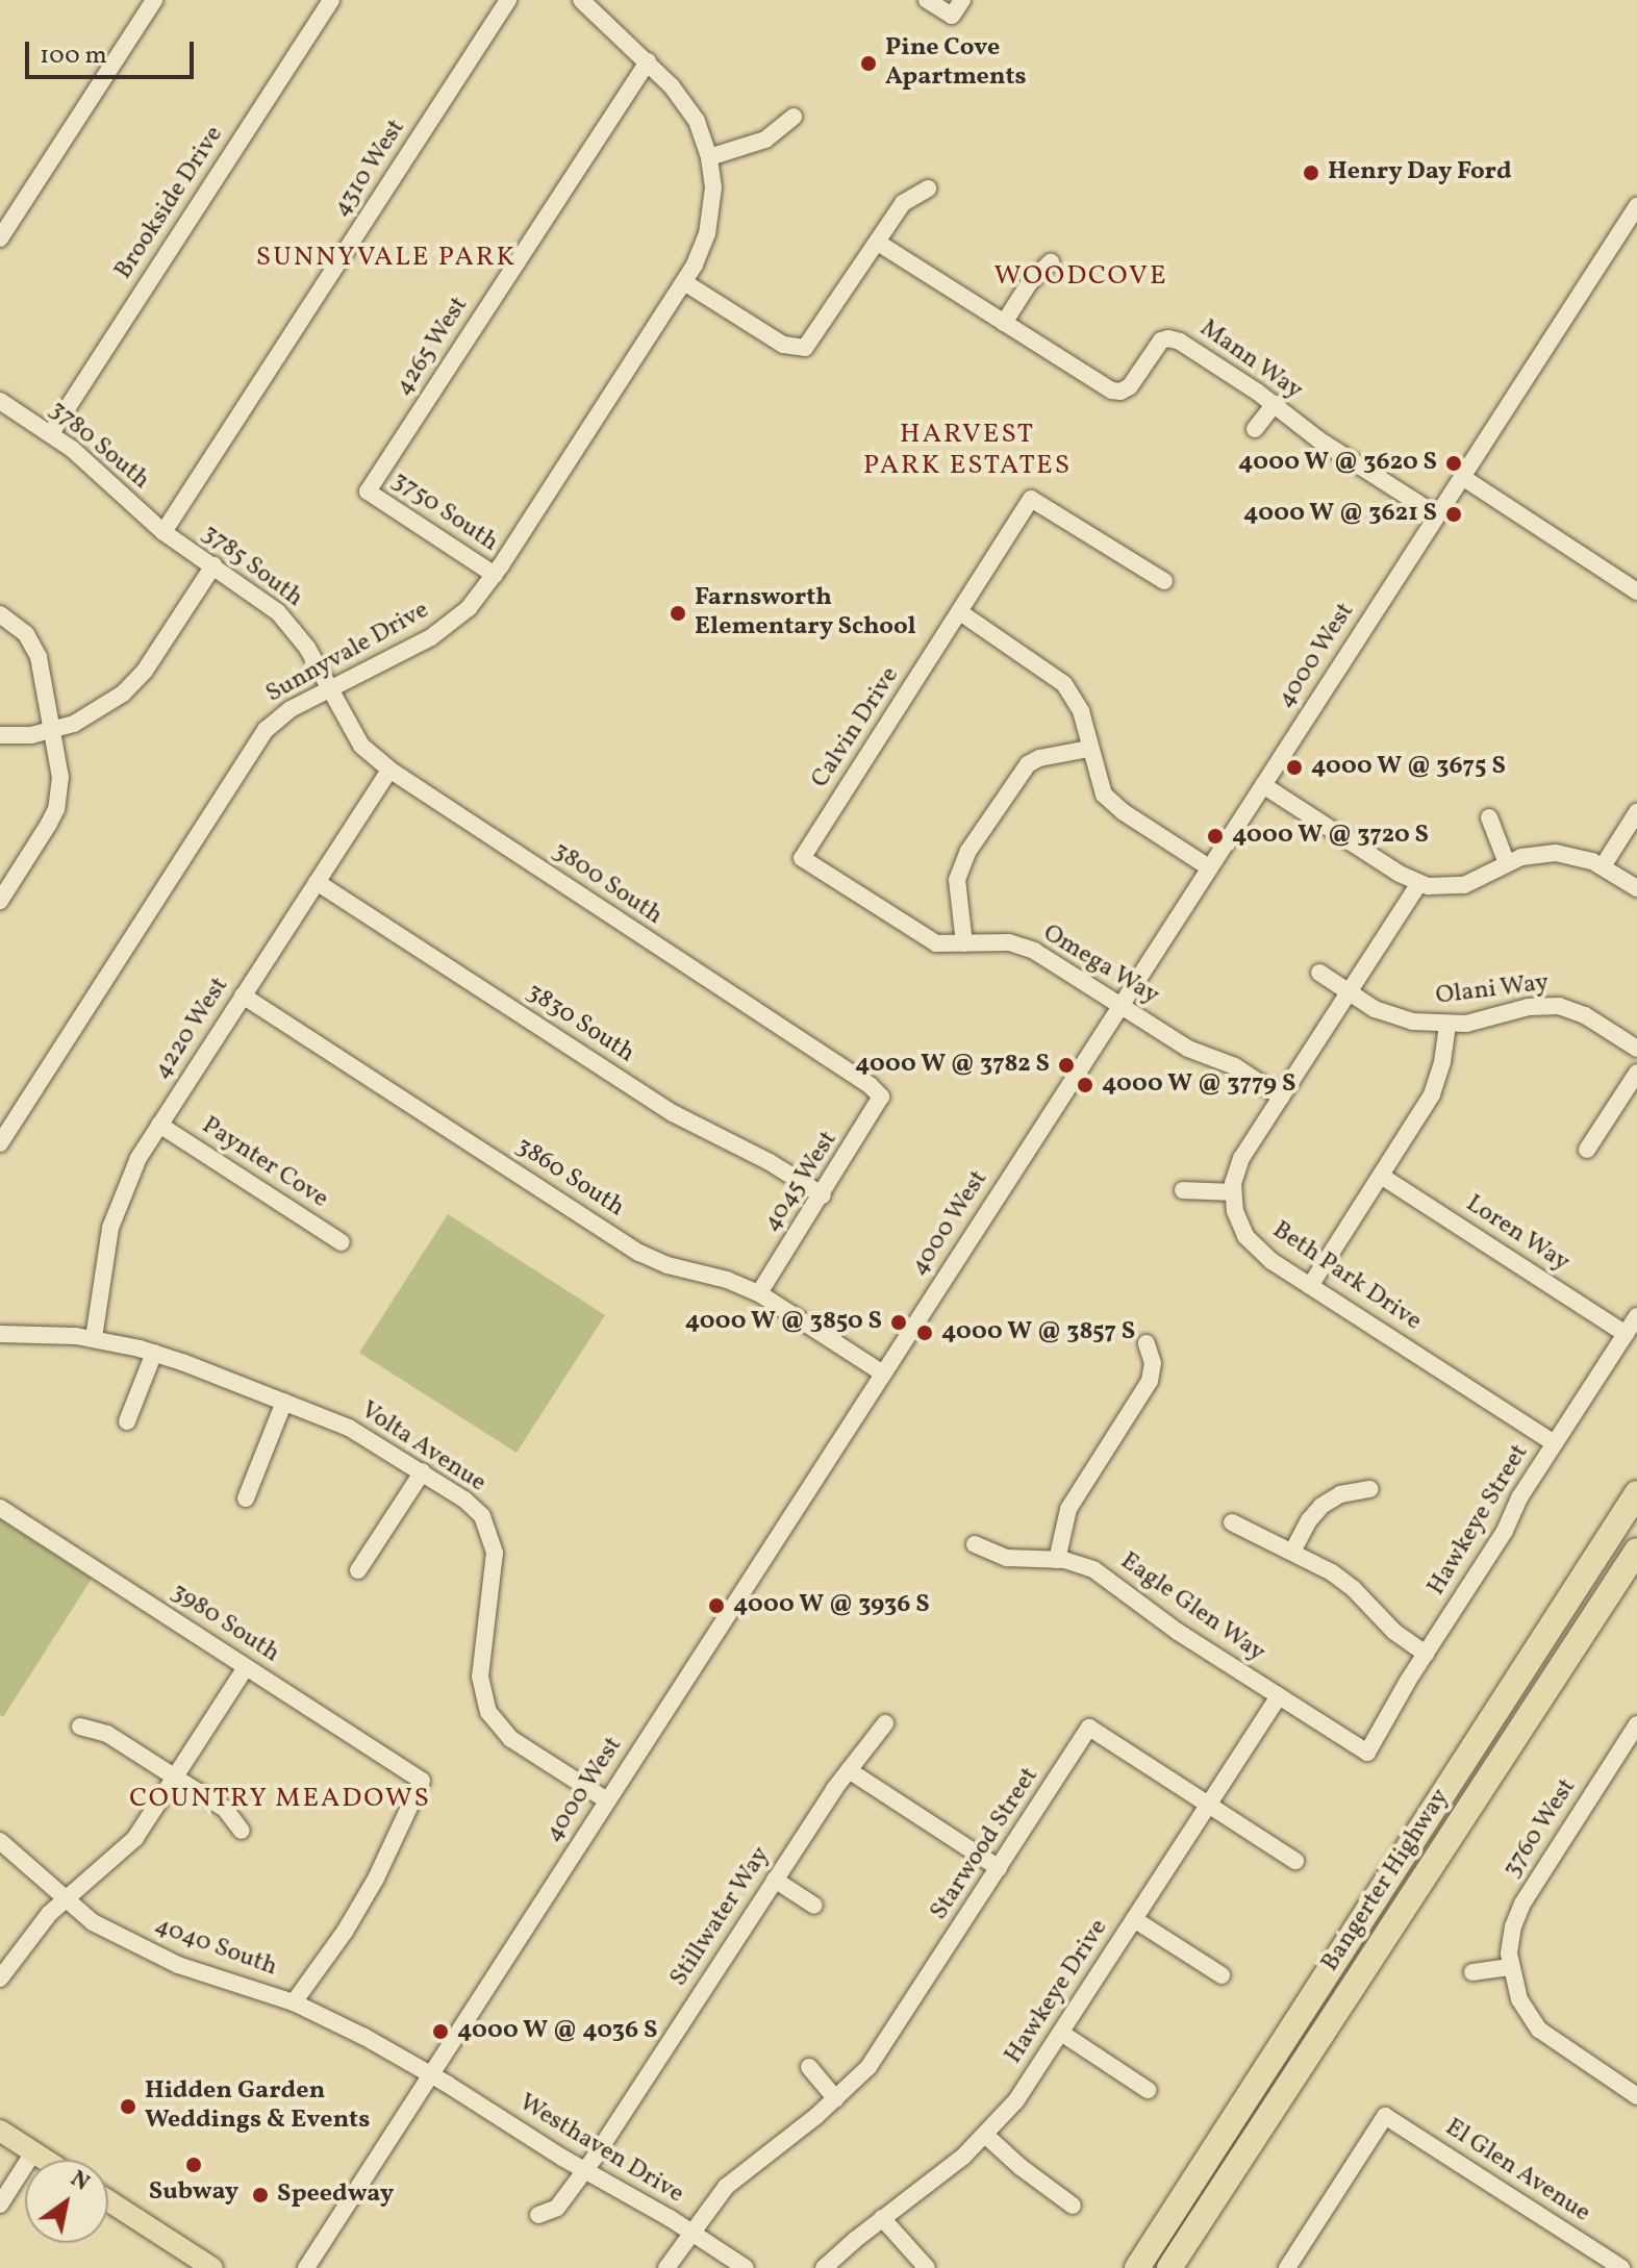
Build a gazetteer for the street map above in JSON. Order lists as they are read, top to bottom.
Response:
{
  "streets": {
    "highway": ["Bangerter Highway"],
    "street": [
      "4310 West",
      "Brookside Drive",
      "4265 West",
      "Mann Way",
      "3780 South",
      "3750 South",
      "3785 South",
      "Sunnyvale Drive",
      "4000 West",
      "Calvin Drive",
      "3800 South",
      "Omega Way",
      "Olani Way",
      "3830 South",
      "4220 West",
      "Paynter Cove",
      "3860 South",
      "4045 West",
      "Loren Way",
      "Beth Park Drive",
      "Volta Avenue",
      "Hawkeye Street",
      "Eagle Glen Way",
      "3980 South",
      "3760 West",
      "Starwood Street",
      "Stillwater Way",
      "4040 South",
      "Hawkeye Drive",
      "Westhaven Drive",
      "El Glen Avenue"
    ]
  },
  "crossings": [
    ["4310 West", "3780 South"],
    ["4310 West", "3785 South"],
    ["Brookside Drive", "3780 South"],
    ["4265 West", "3750 South"],
    ["4265 West", "Sunnyvale Drive"],
    ["Mann Way", "4000 West"],
    ["3780 South", "3785 South"],
    ["3750 South", "Sunnyvale Drive"],
    ["3785 South", "Sunnyvale Drive"],
    ["3785 South", "3800 South"],
    ["Sunnyvale Drive", "3800 South"],
    ["4000 West", "Omega Way"],
    ["4000 West", "3860 South"],
    ["4000 West", "Volta Avenue"],
    ["4000 West", "4040 South"],
    ["4000 West", "Westhaven Drive"],
    ["Calvin Drive", "Omega Way"],
    ["3800 South", "4220 West"],
    ["3800 South", "4045 West"],
    ["3830 South", "4220 West"],
    ["3830 South", "4045 West"],
    ["4220 West", "Paynter Cove"],
    ["4220 West", "3860 South"],
    ["4220 West", "Volta Avenue"],
    ["3860 South", "4045 West"],
    ["Loren Way", "Hawkeye Street"],
    ["Beth Park Drive", "Hawkeye Street"],
    ["Hawkeye Street", "Eagle Glen Way"],
    ["Eagle Glen Way", "Hawkeye Drive"],
    ["3980 South", "4040 South"],
    ["Starwood Street", "Hawkeye Drive"],
    ["Starwood Street", "Westhaven Drive"],
    ["Stillwater Way", "Westhaven Drive"],
    ["4040 South", "Westhaven Drive"]
  ],
  "districts": [
    "SUNNYVALE PARK",
    "WOODCOVE",
    "HARVEST PARK ESTATES",
    "COUNTRY MEADOWS"
  ],
  "places": [
    "Pine Cove Apartments",
    "Henry Day Ford",
    "4000 W @ 3620 S",
    "4000 W @ 3621 S",
    "Farnsworth Elementary School",
    "4000 W @ 3675 S",
    "4000 W @ 3720 S",
    "4000 W @ 3782 S",
    "4000 W @ 3779 S",
    "4000 W @ 3850 S",
    "4000 W @ 3857 S",
    "4000 W @ 3936 S",
    "4000 W @ 4036 S",
    "Hidden Garden Weddings & Events",
    "Subway",
    "Speedway"
  ],
  "scale_bar": "100 m",
  "north": "top right"
}
